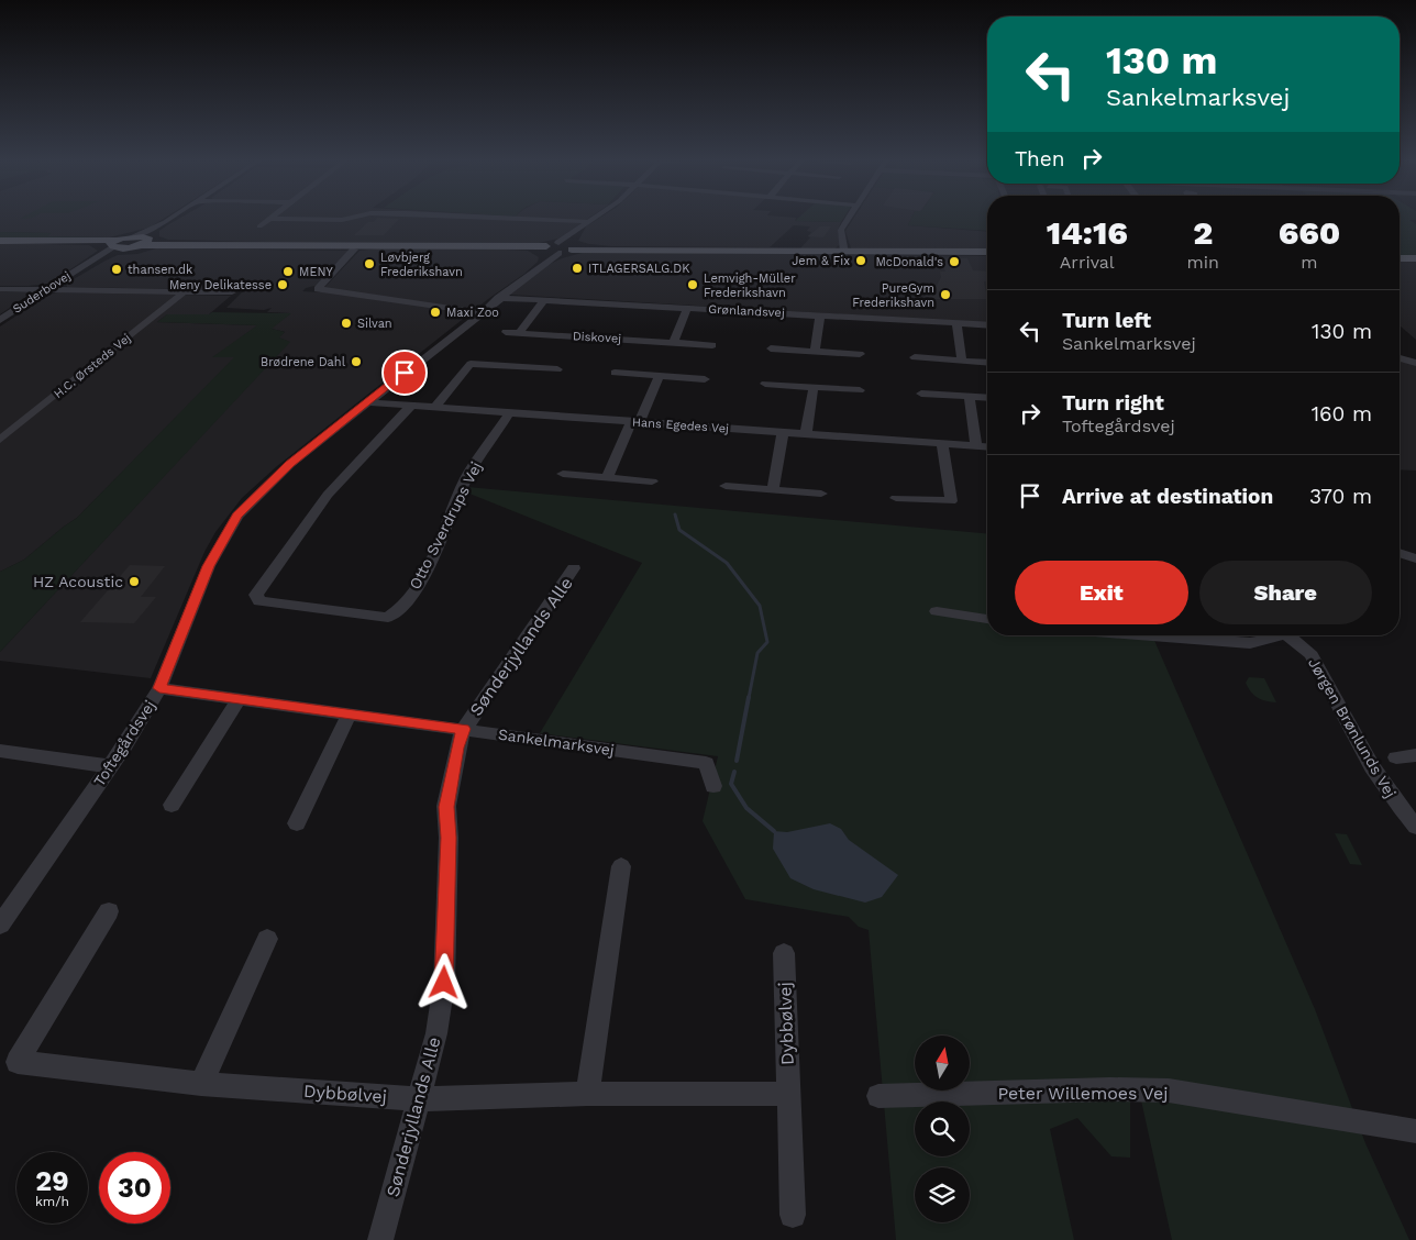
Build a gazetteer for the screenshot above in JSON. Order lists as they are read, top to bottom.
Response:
{
  "streets": {
    "street": [
      "Suderbovej",
      "Grønlandsvej",
      "Diskovej",
      "H.C. Ørsteds Vej",
      "Hans Egedes Vej",
      "Otto Sverdrups Vej",
      "Sønderjyllands Alle",
      "Jørgen Brønlunds Vej",
      "Sankelmarksvej",
      "Toftegårdsvej",
      "Dybbølvej",
      "Peter Willemoes Vej"
    ]
  },
  "crossings": [
    ["Grønlandsvej", "Toftegårdsvej"],
    ["Hans Egedes Vej", "Otto Sverdrups Vej"],
    ["Hans Egedes Vej", "Toftegårdsvej"],
    ["Sønderjyllands Alle", "Sankelmarksvej"],
    ["Sønderjyllands Alle", "Dybbølvej"],
    ["Sankelmarksvej", "Toftegårdsvej"]
  ],
  "places": [
    "Jem & Fix",
    "McDonald's",
    "Løvbjerg Frederikshavn",
    "ITLAGERSALG.DK",
    "thansen.dk",
    "MENY",
    "Meny Delikatesse",
    "Lemvigh-Müller Frederikshavn",
    "PureGym Frederikshavn",
    "Maxi Zoo",
    "Silvan",
    "Brødrene Dahl",
    "HZ Acoustic"
  ],
  "north": "top",
  "page": {
    "turn": ["130 m", "Sankelmarksvej"],
    "then": "Then",
    "eta": [
      "14:16",
      "Arrival",
      "2",
      "min",
      "660",
      "m"
    ],
    "list": [
      {
        "name": "Turn left",
        "note": "Sankelmarksvej",
        "value": "130 m"
      },
      {
        "name": "Turn right",
        "note": "Toftegårdsvej",
        "value": "160 m"
      },
      {
        "name": "Arrive at destination",
        "value": "370 m"
      }
    ],
    "buttons": ["Exit", "Share"],
    "speed": "29 km/h",
    "limit": "30"
  }
}
